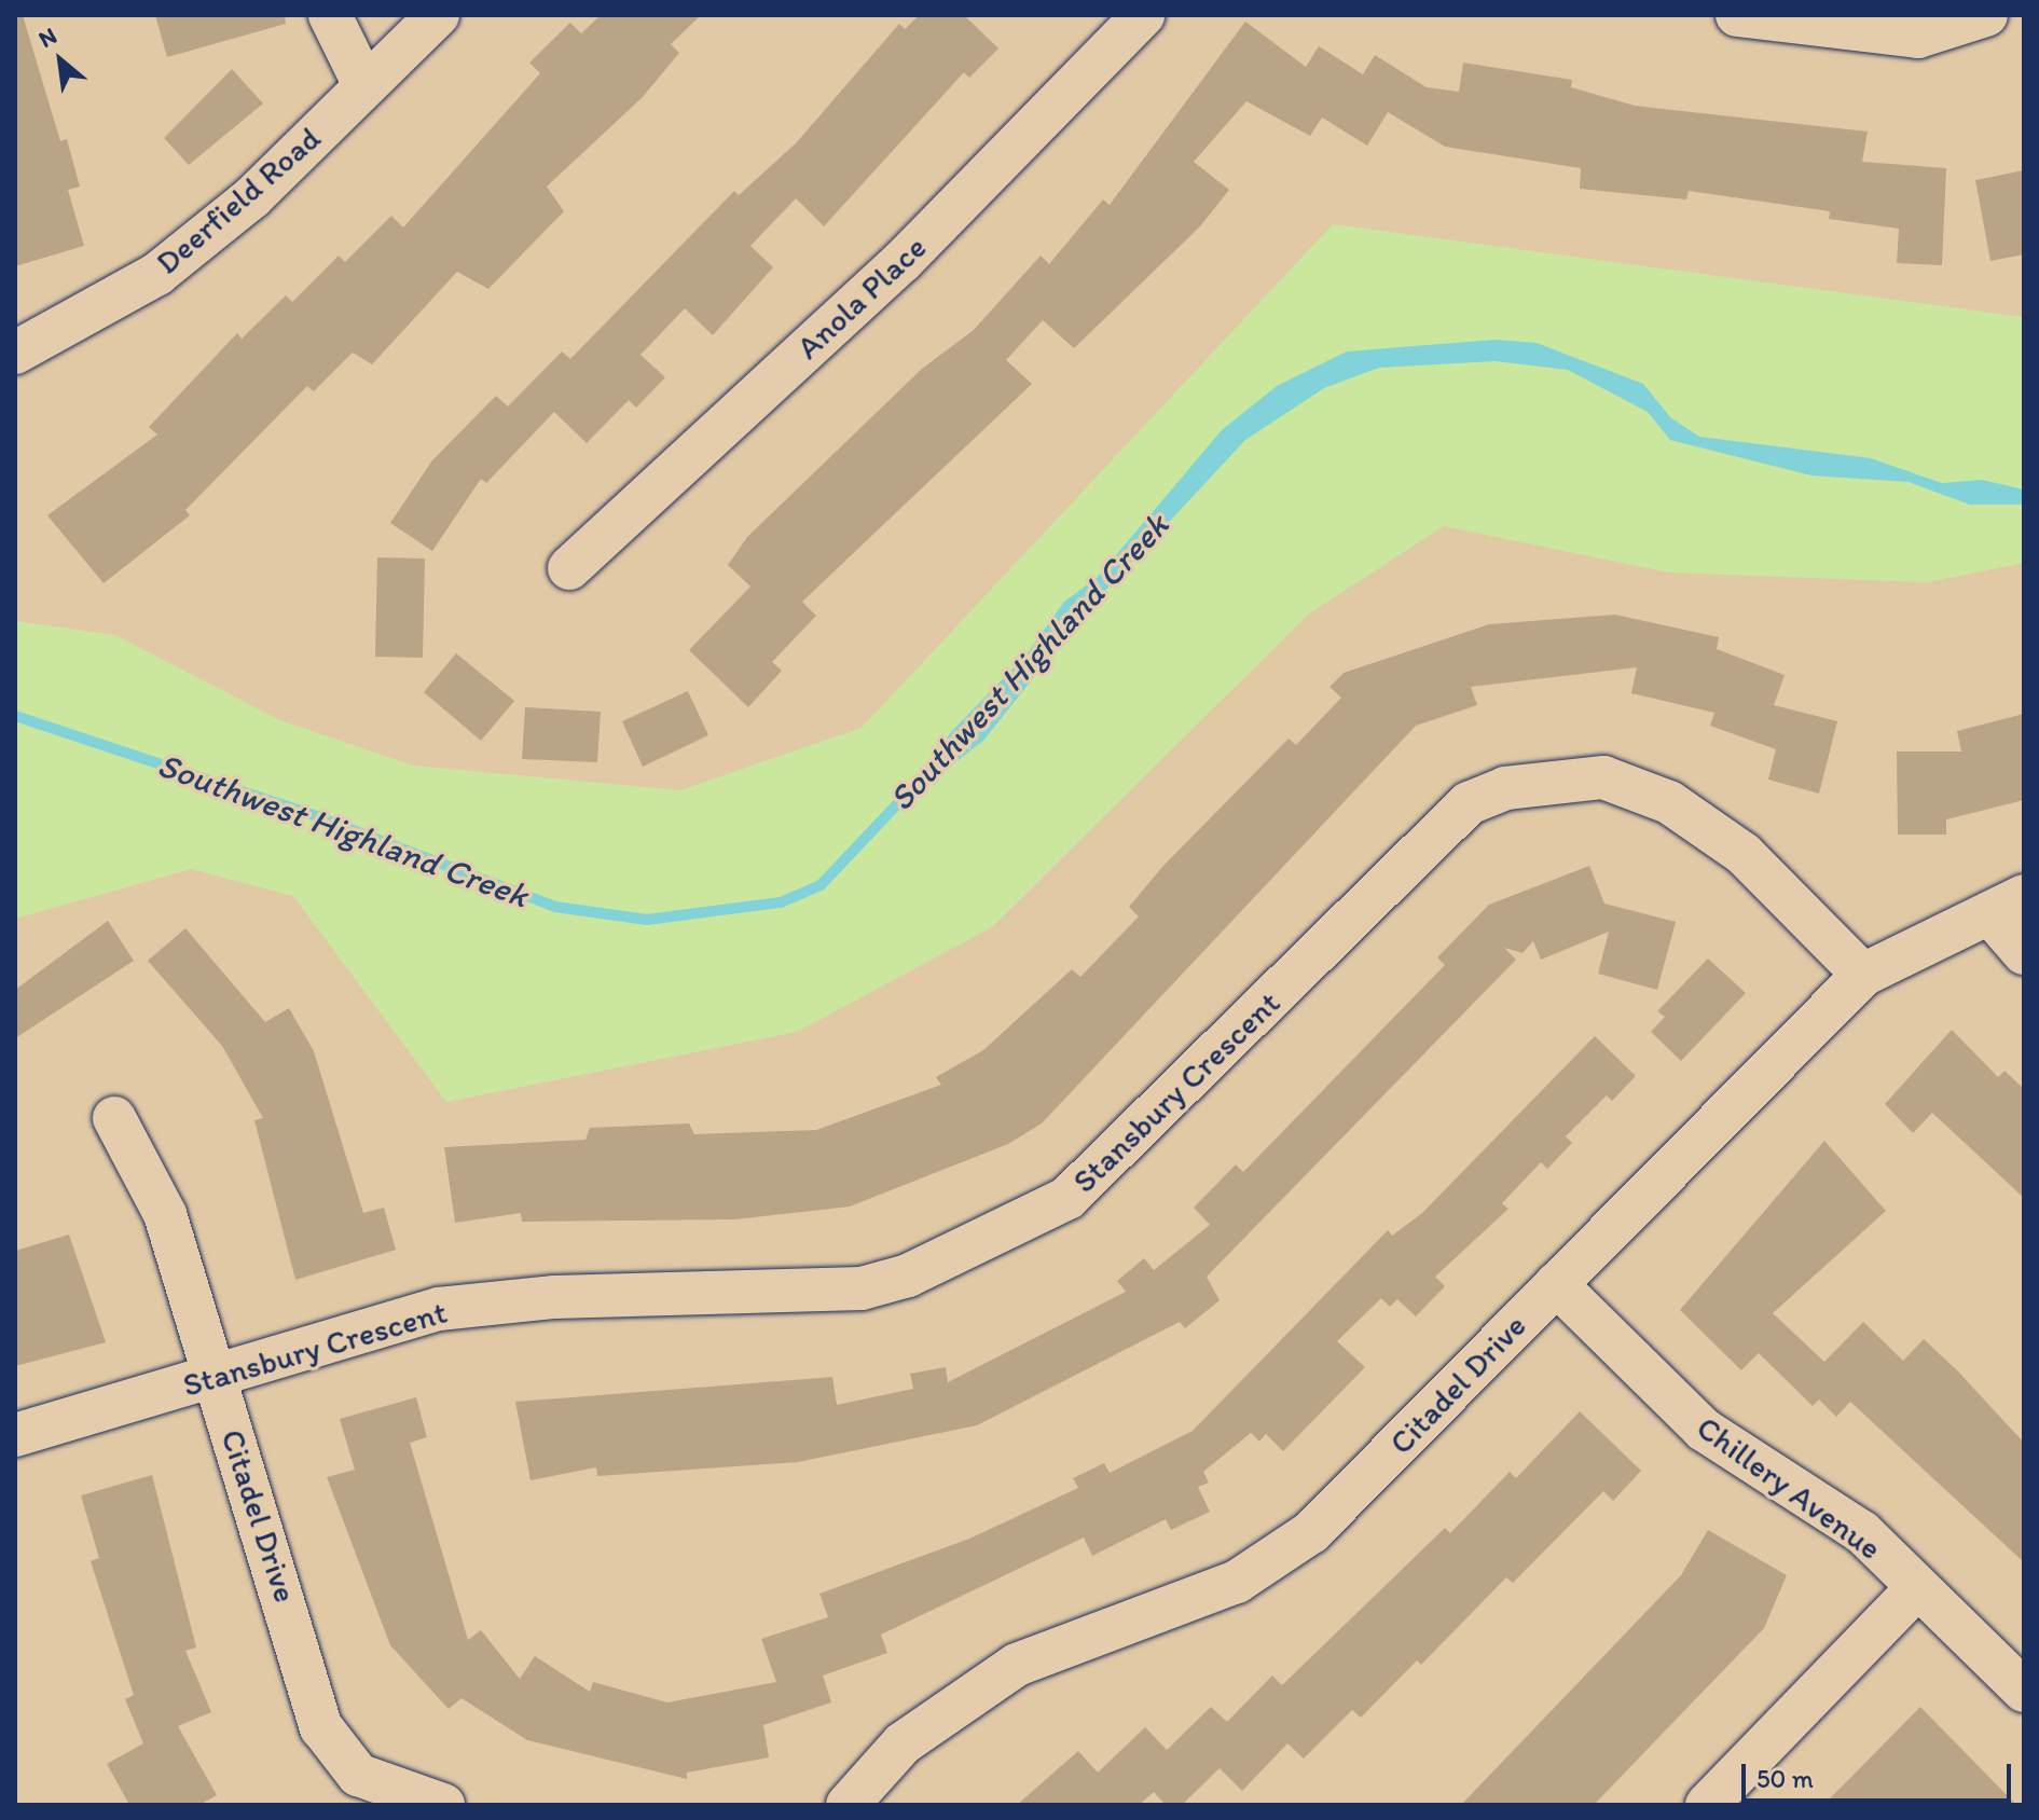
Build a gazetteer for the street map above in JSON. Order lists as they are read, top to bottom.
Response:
{
  "streets": {
    "street": [
      "Deerfield Road",
      "Anola Place",
      "Stansbury Crescent",
      "Citadel Drive",
      "Chillery Avenue"
    ]
  },
  "crossings": [
    ["Stansbury Crescent", "Citadel Drive"],
    ["Citadel Drive", "Chillery Avenue"]
  ],
  "water": ["Southwest Highland Creek"],
  "scale_bar": "50 m",
  "north": "top left"
}
